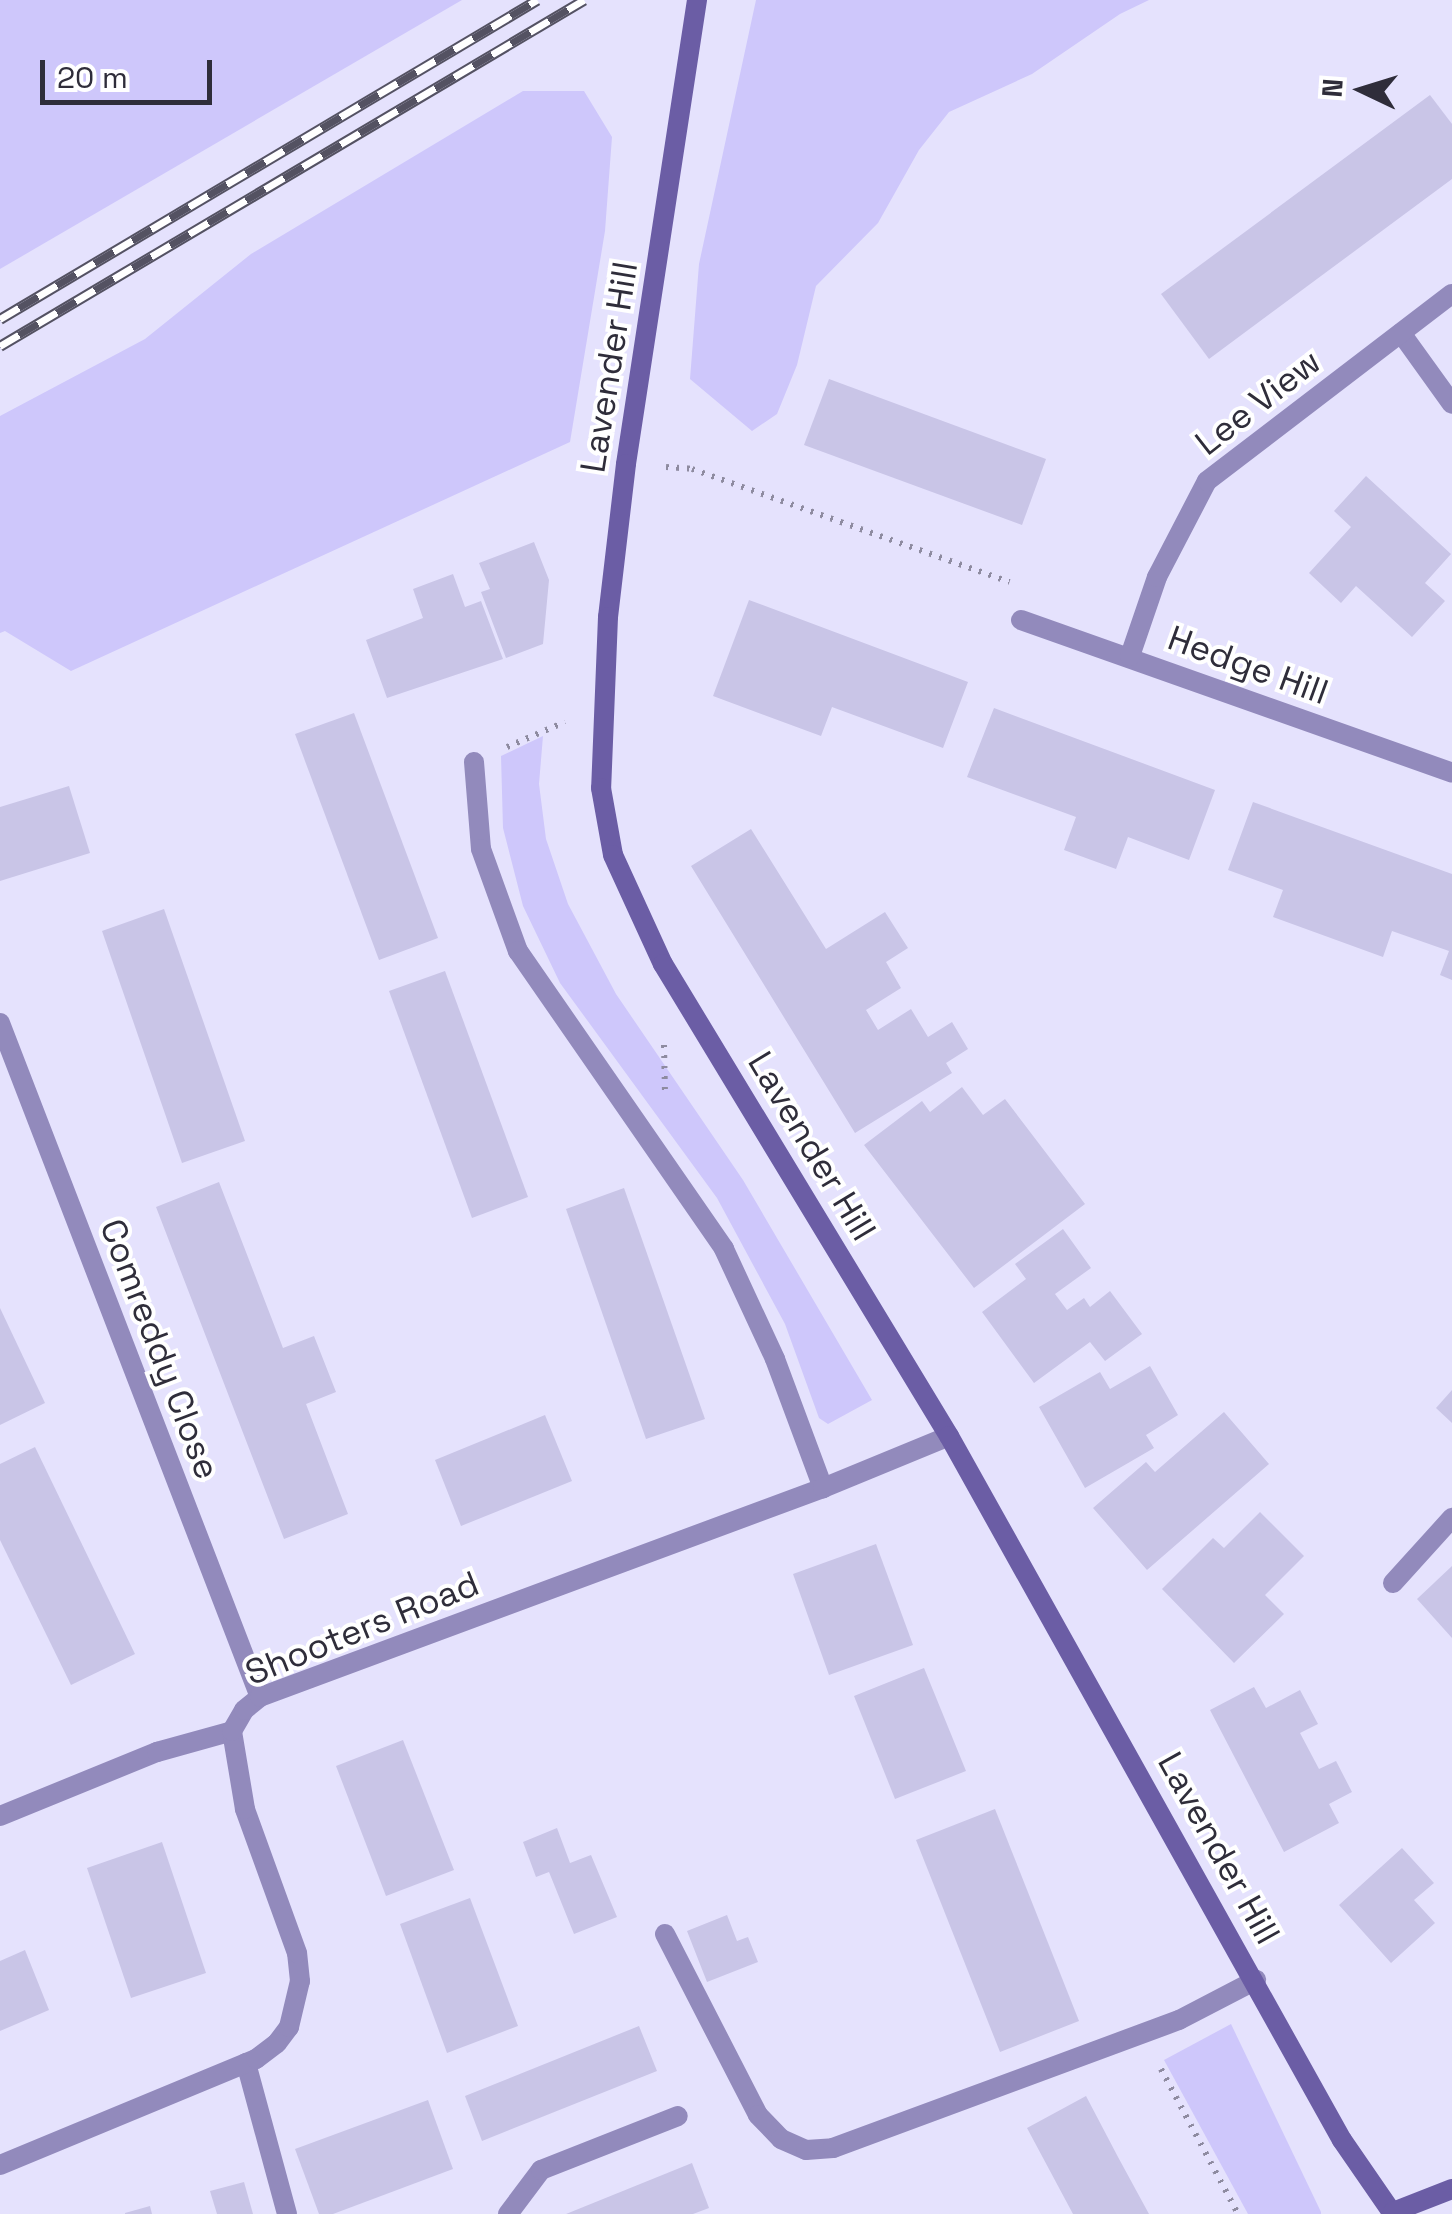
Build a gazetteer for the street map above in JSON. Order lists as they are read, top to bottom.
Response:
{
  "streets": {
    "street": [
      "Lavender Hill",
      "Lee View",
      "Hedge Hill",
      "Comreddy Close",
      "Shooters Road"
    ]
  },
  "crossings": [
    ["Lavender Hill", "Shooters Road"],
    ["Lee View", "Hedge Hill"],
    ["Comreddy Close", "Shooters Road"]
  ],
  "scale_bar": "20 m",
  "north": "left"
}
